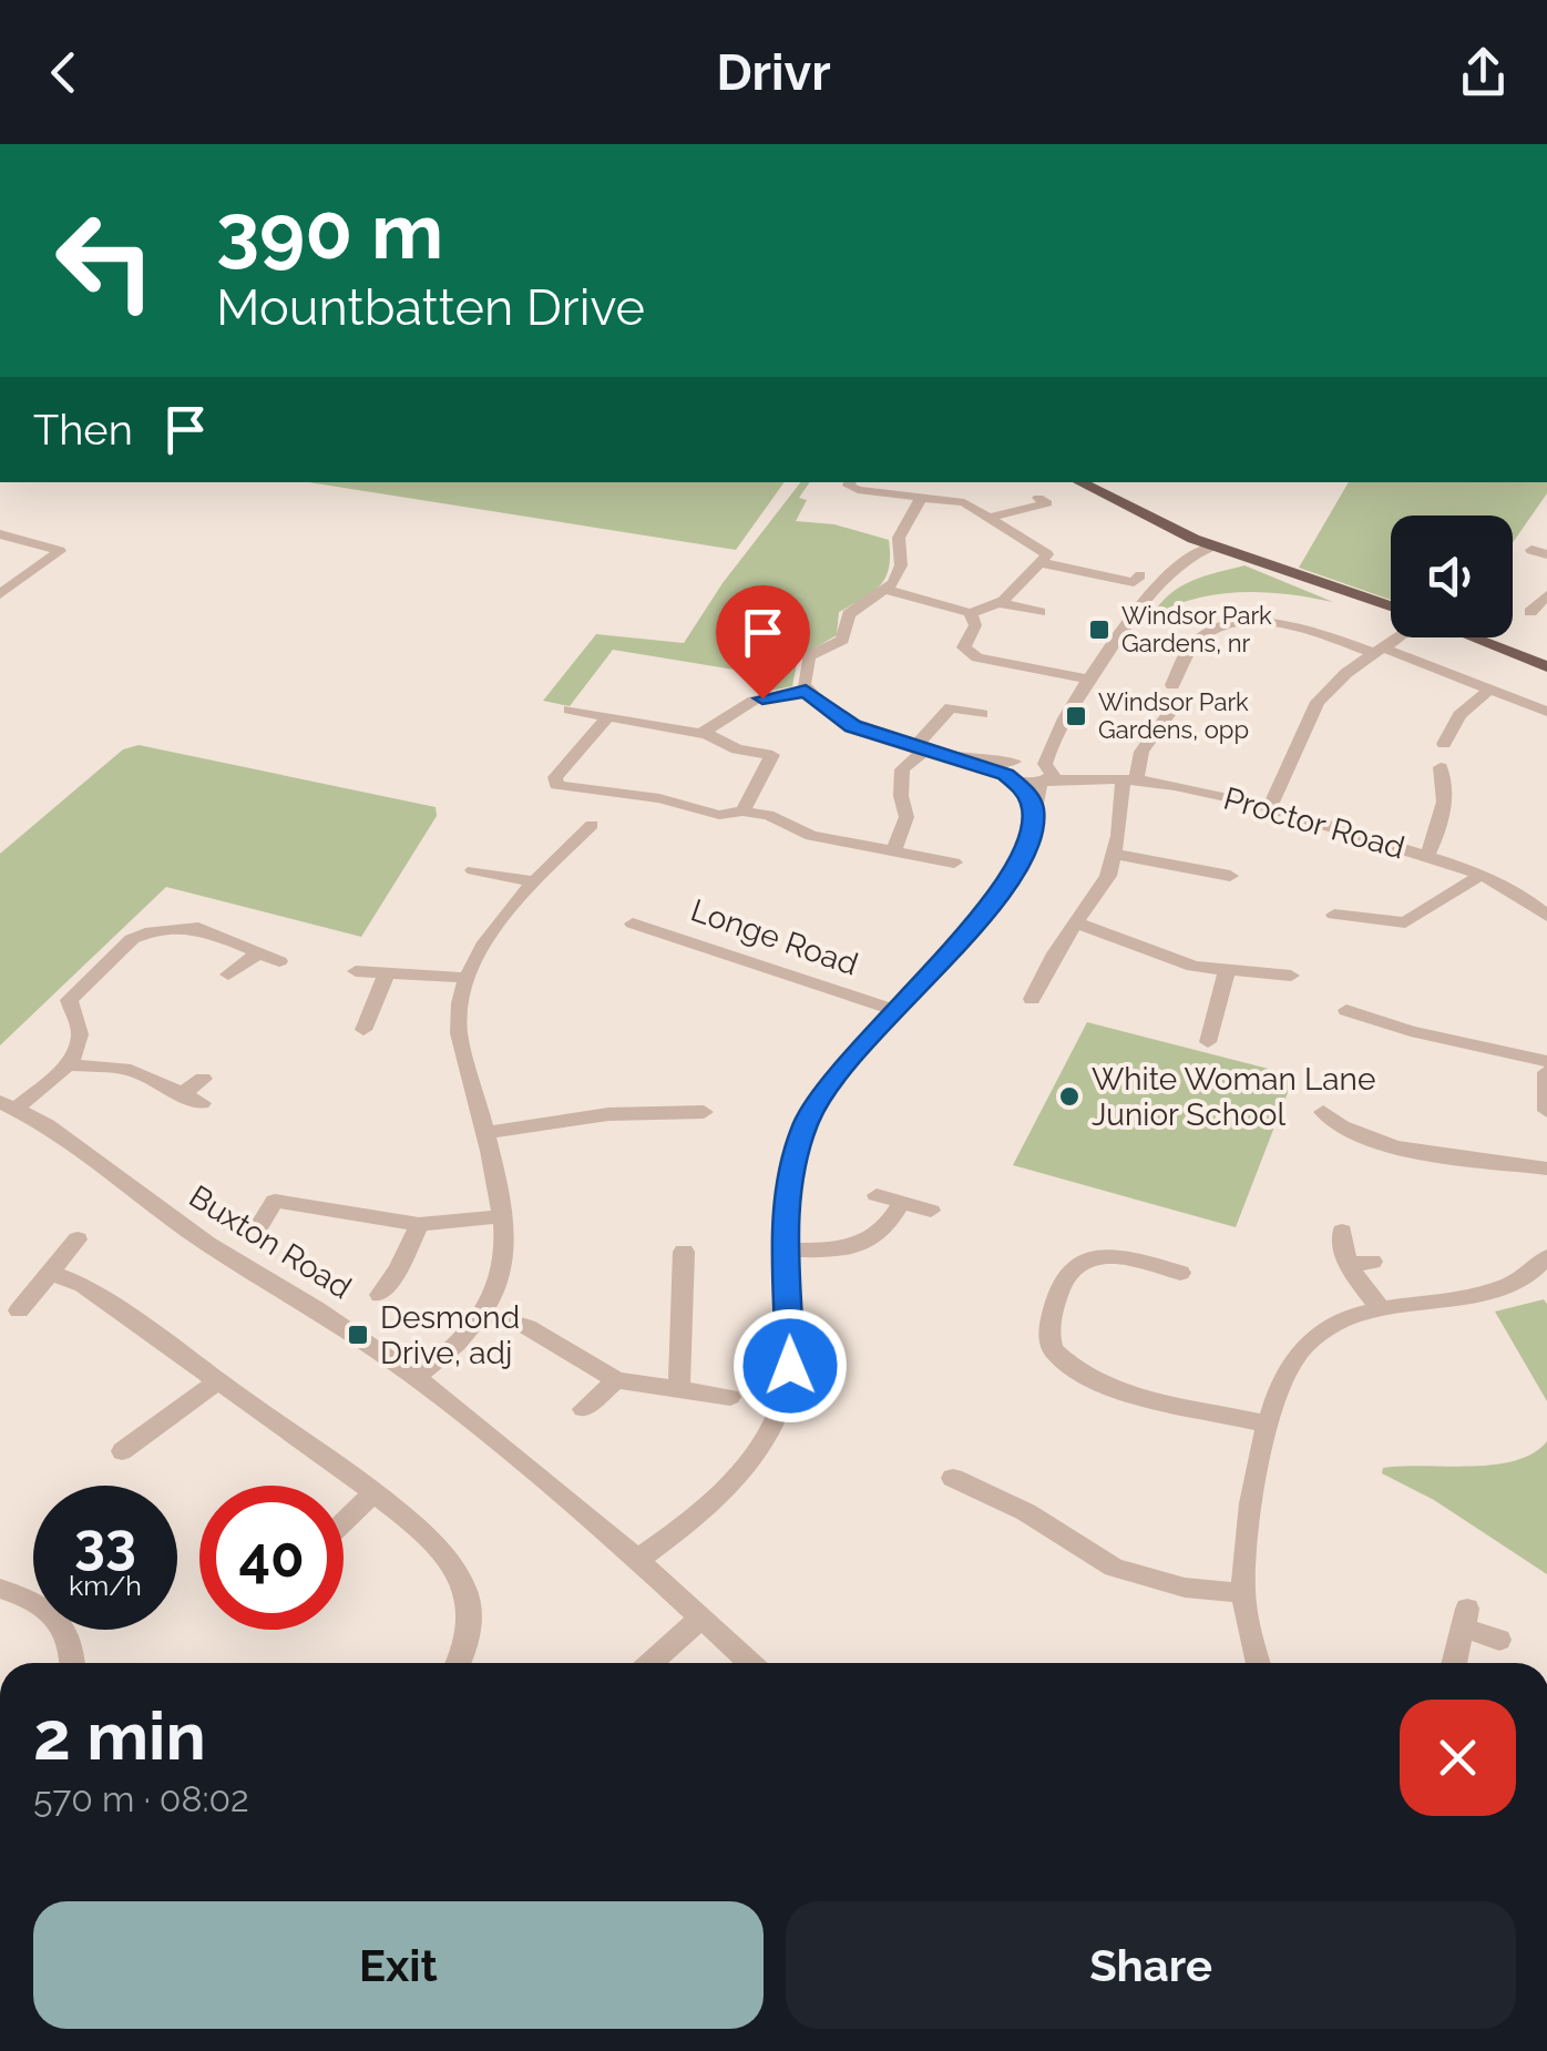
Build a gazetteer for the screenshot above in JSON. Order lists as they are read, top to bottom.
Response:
{
  "streets": {
    "street": ["Proctor Road", "Longe Road", "Buxton Road"]
  },
  "places": {
    "transit": ["Windsor Park Gardens, nr", "Windsor Park Gardens, opp", "Desmond Drive, adj"],
    "other": ["White Woman Lane Junior School"]
  },
  "page": {
    "header": "Drivr",
    "turn": ["390 m", "Mountbatten Drive"],
    "then": "Then",
    "speed": "33 km/h",
    "limit": "40",
    "heading": ["2 min", "570 m · 08:02"],
    "buttons": ["Exit", "Share"]
  }
}
